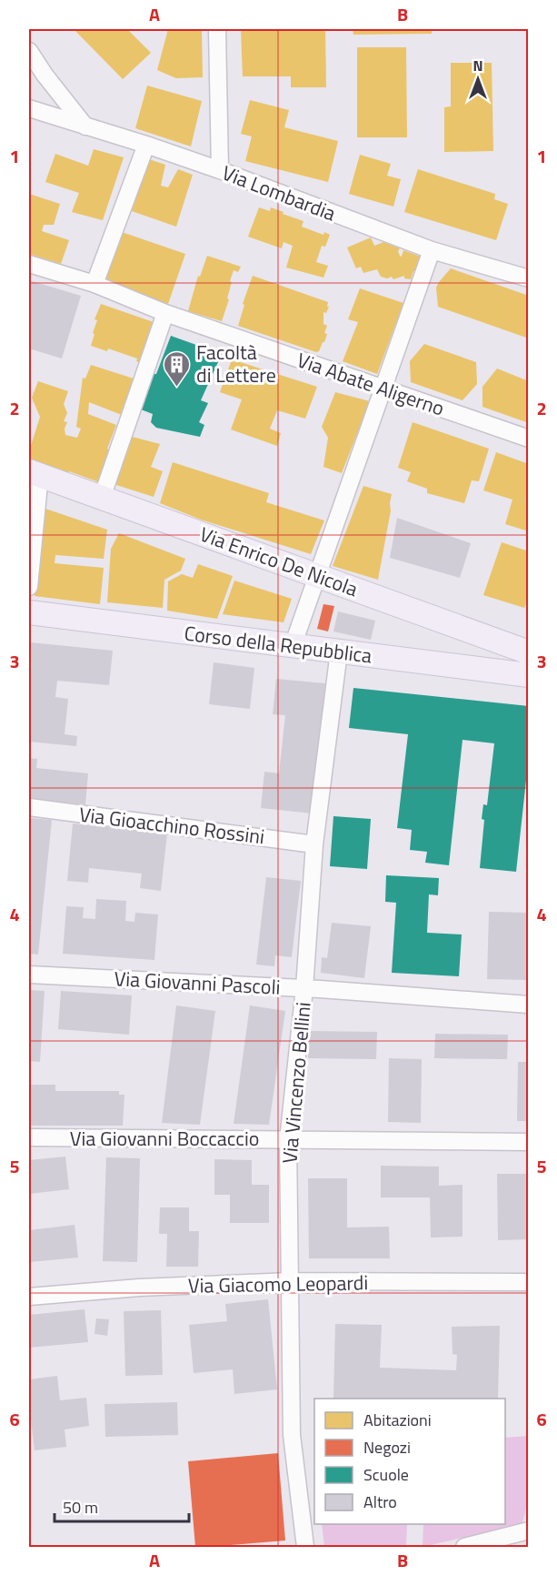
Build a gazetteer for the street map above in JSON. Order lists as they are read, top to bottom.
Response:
{
  "streets": {
    "main road": ["Via Enrico De Nicola", "Corso della Repubblica"],
    "street": [
      "Via Lombardia",
      "Via Abate Aligerno",
      "Via Gioacchino Rossini",
      "Via Giovanni Pascoli",
      "Via Vincenzo Bellini",
      "Via Giovanni Boccaccio",
      "Via Giacomo Leopardi"
    ]
  },
  "crossings": [
    ["Corso della Repubblica", "Via Vincenzo Bellini"],
    ["Via Gioacchino Rossini", "Via Vincenzo Bellini"],
    ["Via Giovanni Pascoli", "Via Vincenzo Bellini"],
    ["Via Vincenzo Bellini", "Via Giovanni Boccaccio"],
    ["Via Vincenzo Bellini", "Via Giacomo Leopardi"]
  ],
  "places": {
    "building": ["Facoltà di Lettere"]
  },
  "legend": [
    "Abitazioni",
    "Negozi",
    "Scuole",
    "Altro"
  ],
  "scale_bar": "50 m",
  "north": "top",
  "grid": {
    "columns": ["A", "B"],
    "rows": [
      "1",
      "2",
      "3",
      "4",
      "5",
      "6"
    ]
  }
}
